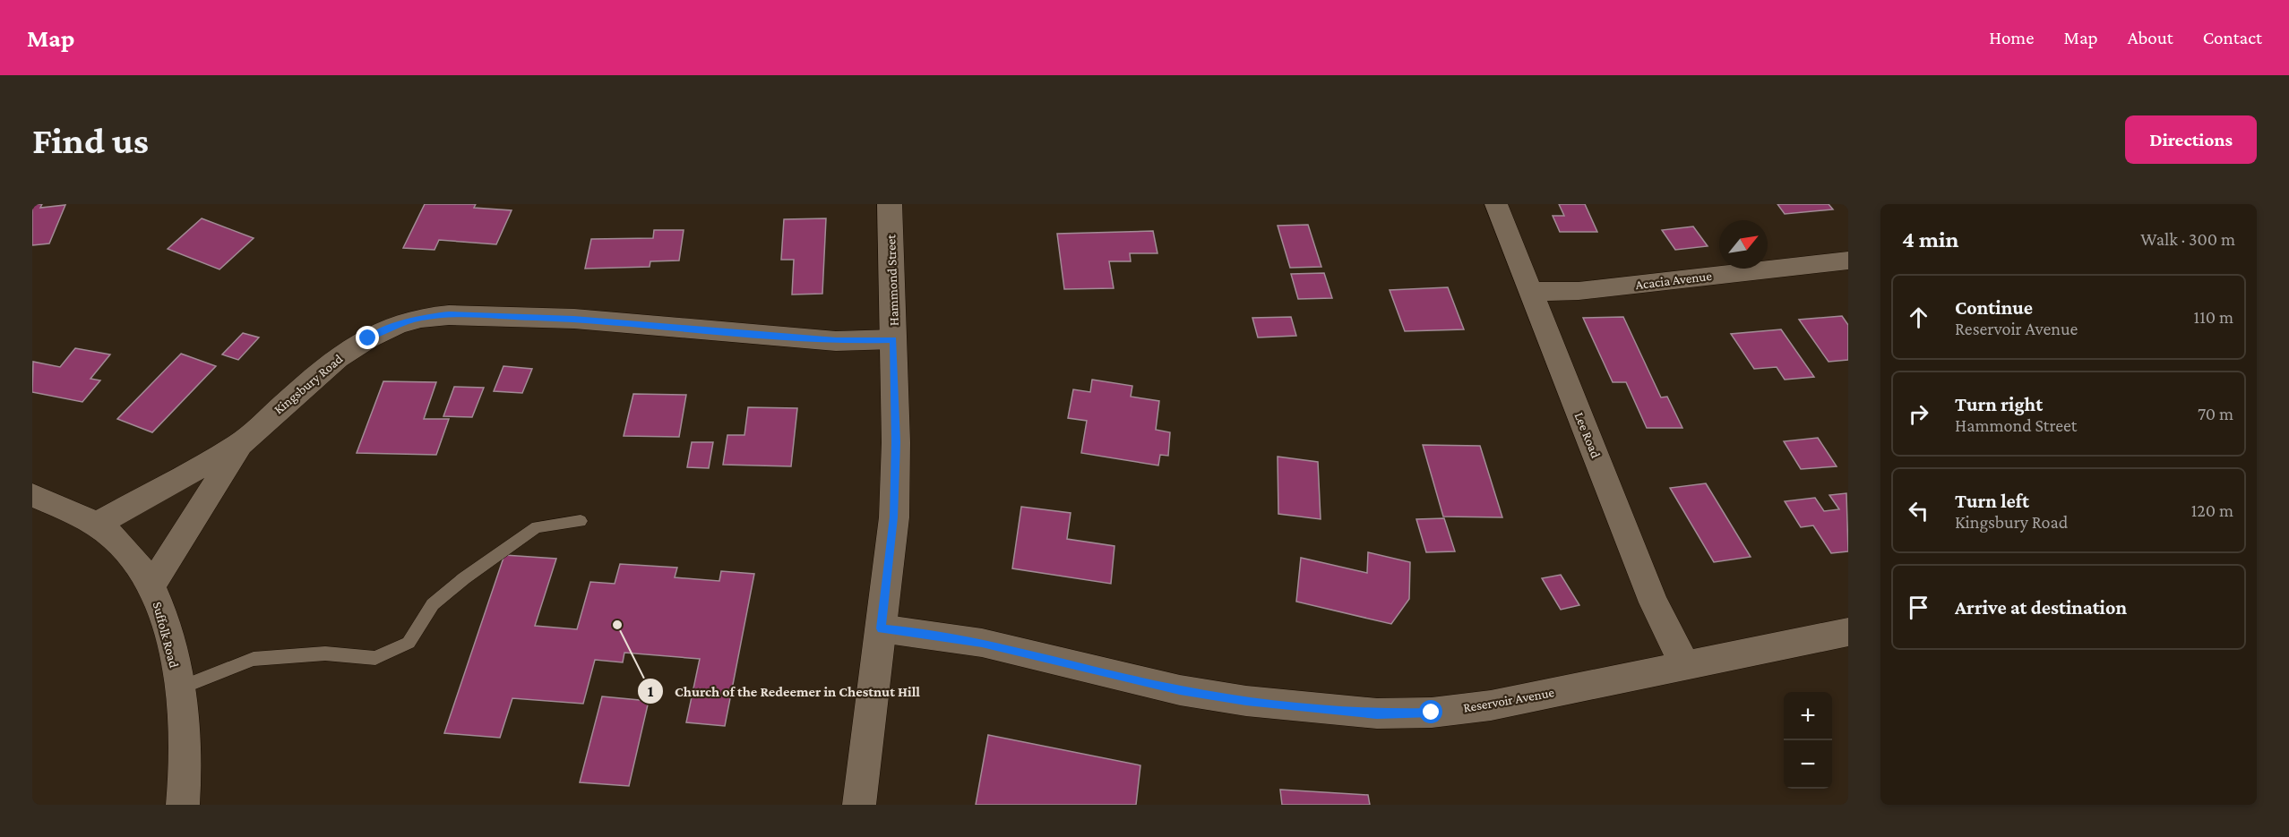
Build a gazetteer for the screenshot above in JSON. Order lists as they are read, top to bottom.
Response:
{
  "streets": {
    "street": [
      "Hammond Street",
      "Acacia Avenue",
      "Kingsbury Road",
      "Lee Road",
      "Suffolk Road",
      "Reservoir Avenue"
    ]
  },
  "crossings": [
    ["Hammond Street", "Kingsbury Road"],
    ["Hammond Street", "Reservoir Avenue"],
    ["Acacia Avenue", "Lee Road"],
    ["Kingsbury Road", "Suffolk Road"],
    ["Lee Road", "Reservoir Avenue"]
  ],
  "places": ["Church of the Redeemer in Chestnut Hill"],
  "north": "top right",
  "page": {
    "header": "Map",
    "nav": [
      "Home",
      "Map",
      "About",
      "Contact"
    ],
    "buttons": "Directions",
    "title": "Find us",
    "heading": ["4 min", "Walk · 300 m"],
    "list": [
      ["Continue", "Reservoir Avenue", "110 m"],
      ["Turn right", "Hammond Street", "70 m"],
      ["Turn left", "Kingsbury Road", "120 m"],
      "Arrive at destination"
    ],
    "map_buttons": ["+", "−"]
  }
}
